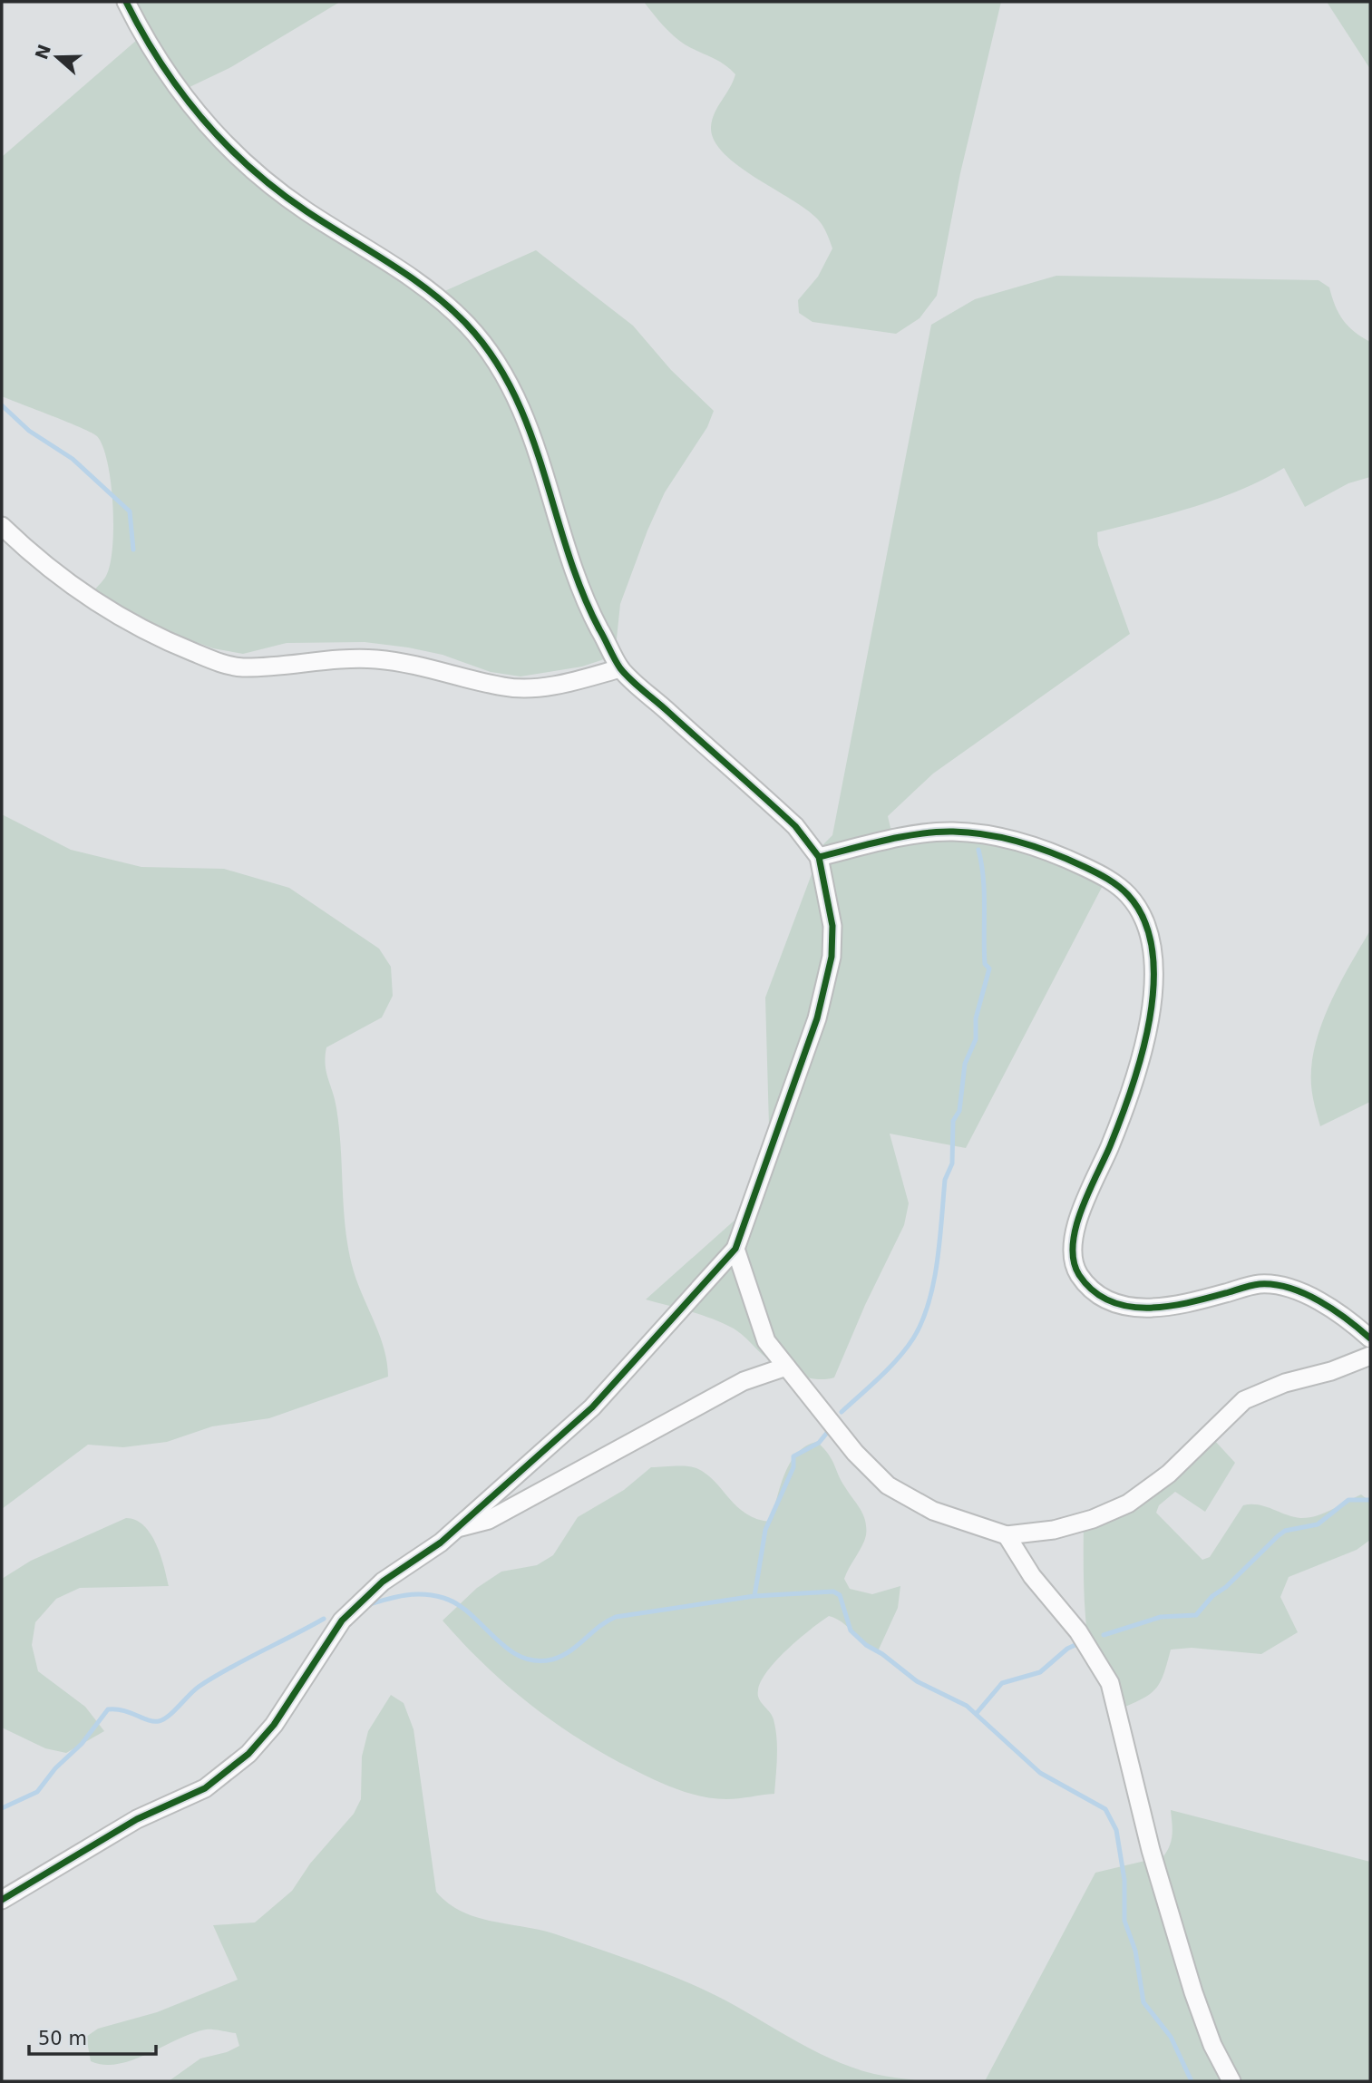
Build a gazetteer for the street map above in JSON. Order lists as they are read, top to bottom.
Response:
{
  "scale_bar": "50 m",
  "north": "left"
}
